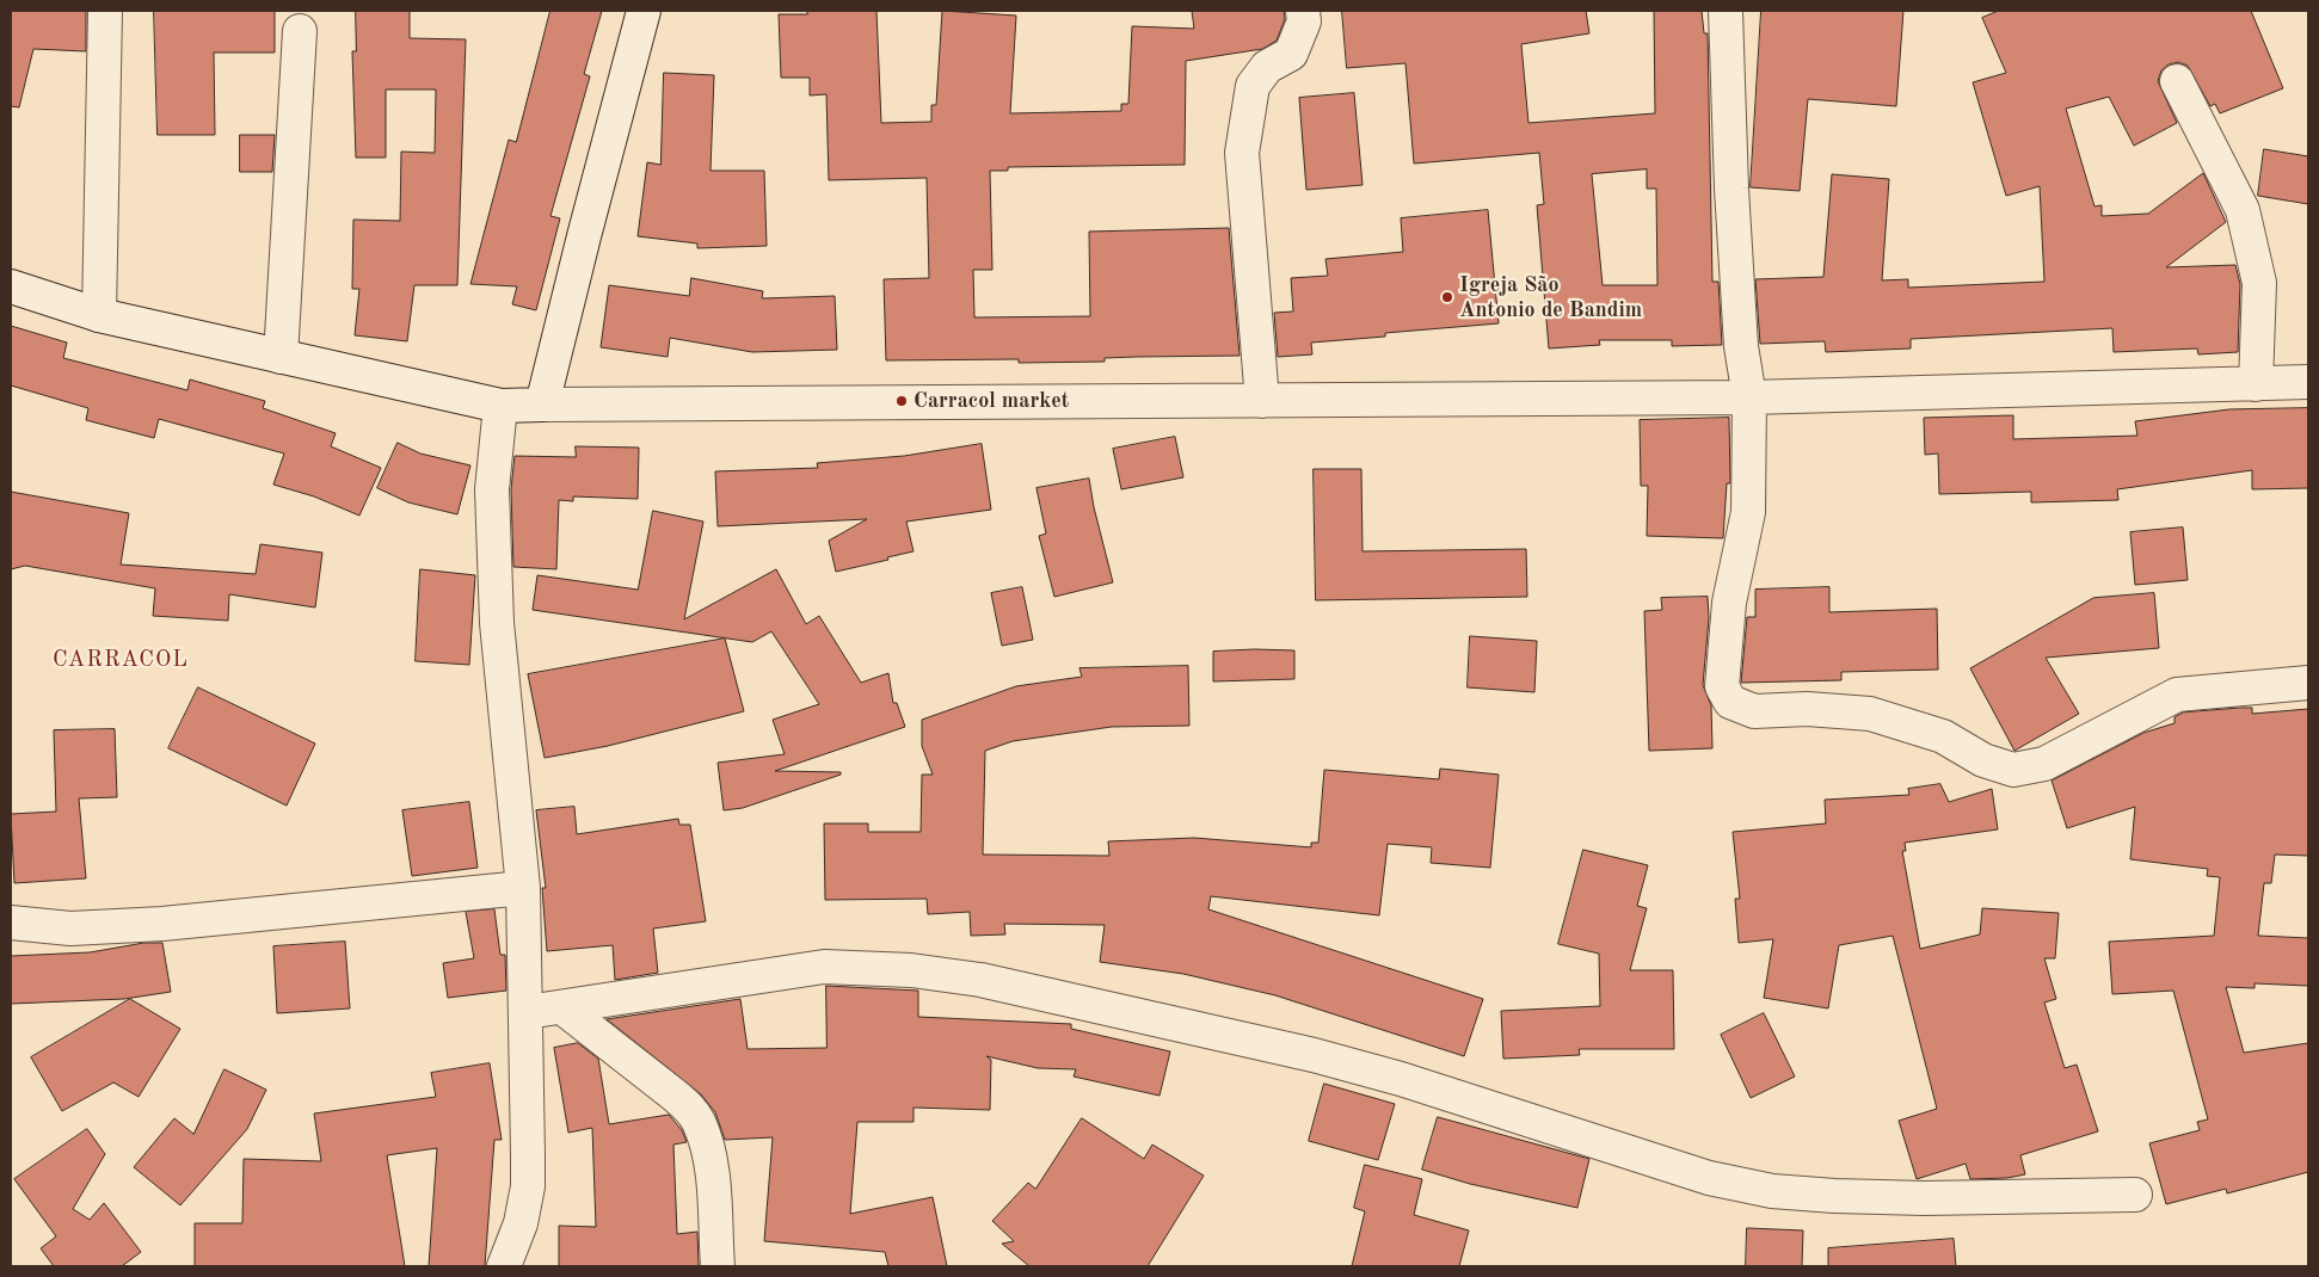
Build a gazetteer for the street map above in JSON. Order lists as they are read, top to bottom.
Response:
{
  "districts": ["CARRACOL"],
  "places": ["Igreja São Antonio de Bandim", "Carracol market"]
}
